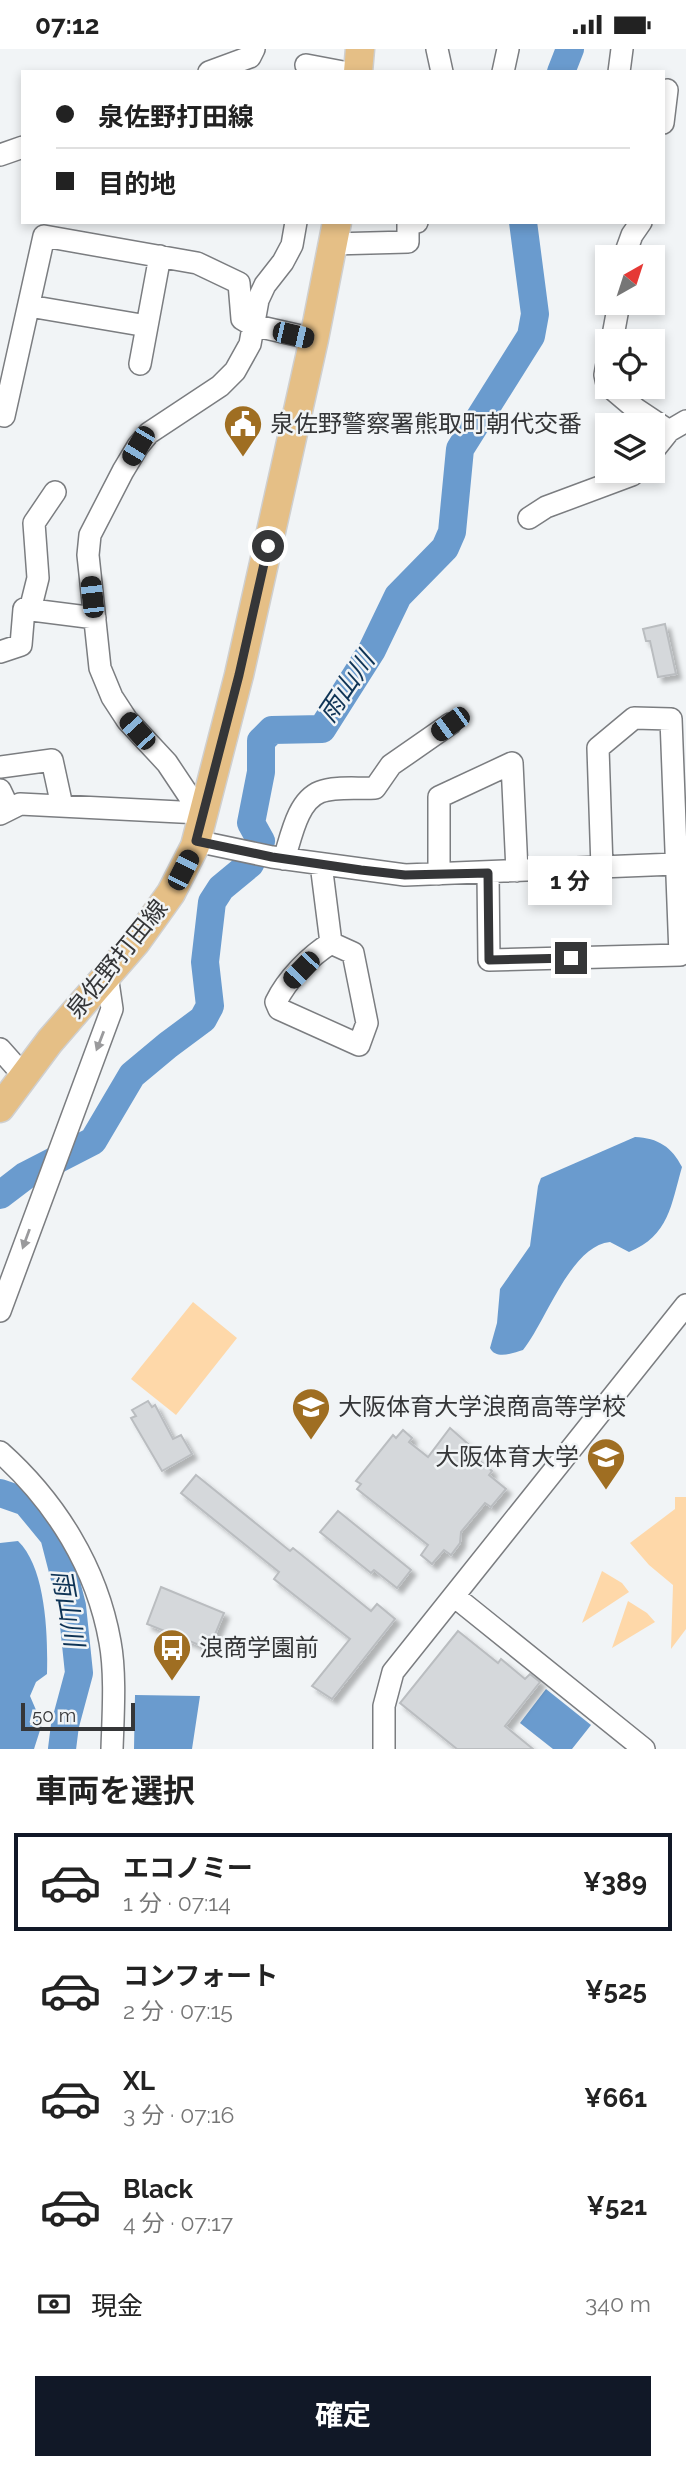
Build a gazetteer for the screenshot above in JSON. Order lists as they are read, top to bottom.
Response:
{
  "streets": {
    "main road": ["泉佐野打田線"]
  },
  "water": ["雨山川"],
  "places": {
    "public building": ["泉佐野警察署熊取町朝代交番"],
    "school or university": ["大阪体育大学浪商高等学校", "大阪体育大学"],
    "bus stop": ["浪商学園前"]
  },
  "scale_bar": "50 m",
  "north": "top right",
  "page": {
    "status": "07:12",
    "banner": ["泉佐野打田線", "目的地"],
    "bubble": "1 分",
    "scale": "50 m",
    "heading": "車両を選択",
    "list": [
      {
        "name": "エコノミー",
        "note": "1 分 · 07:14",
        "value": "¥389"
      },
      {
        "name": "コンフォート",
        "note": "2 分 · 07:15",
        "value": "¥525"
      },
      {
        "name": "XL",
        "note": "3 分 · 07:16",
        "value": "¥661"
      },
      {
        "name": "Black",
        "note": "4 分 · 07:17",
        "value": "¥521"
      }
    ],
    "pay": ["現金", "340 m"],
    "buttons": "確定"
  }
}
